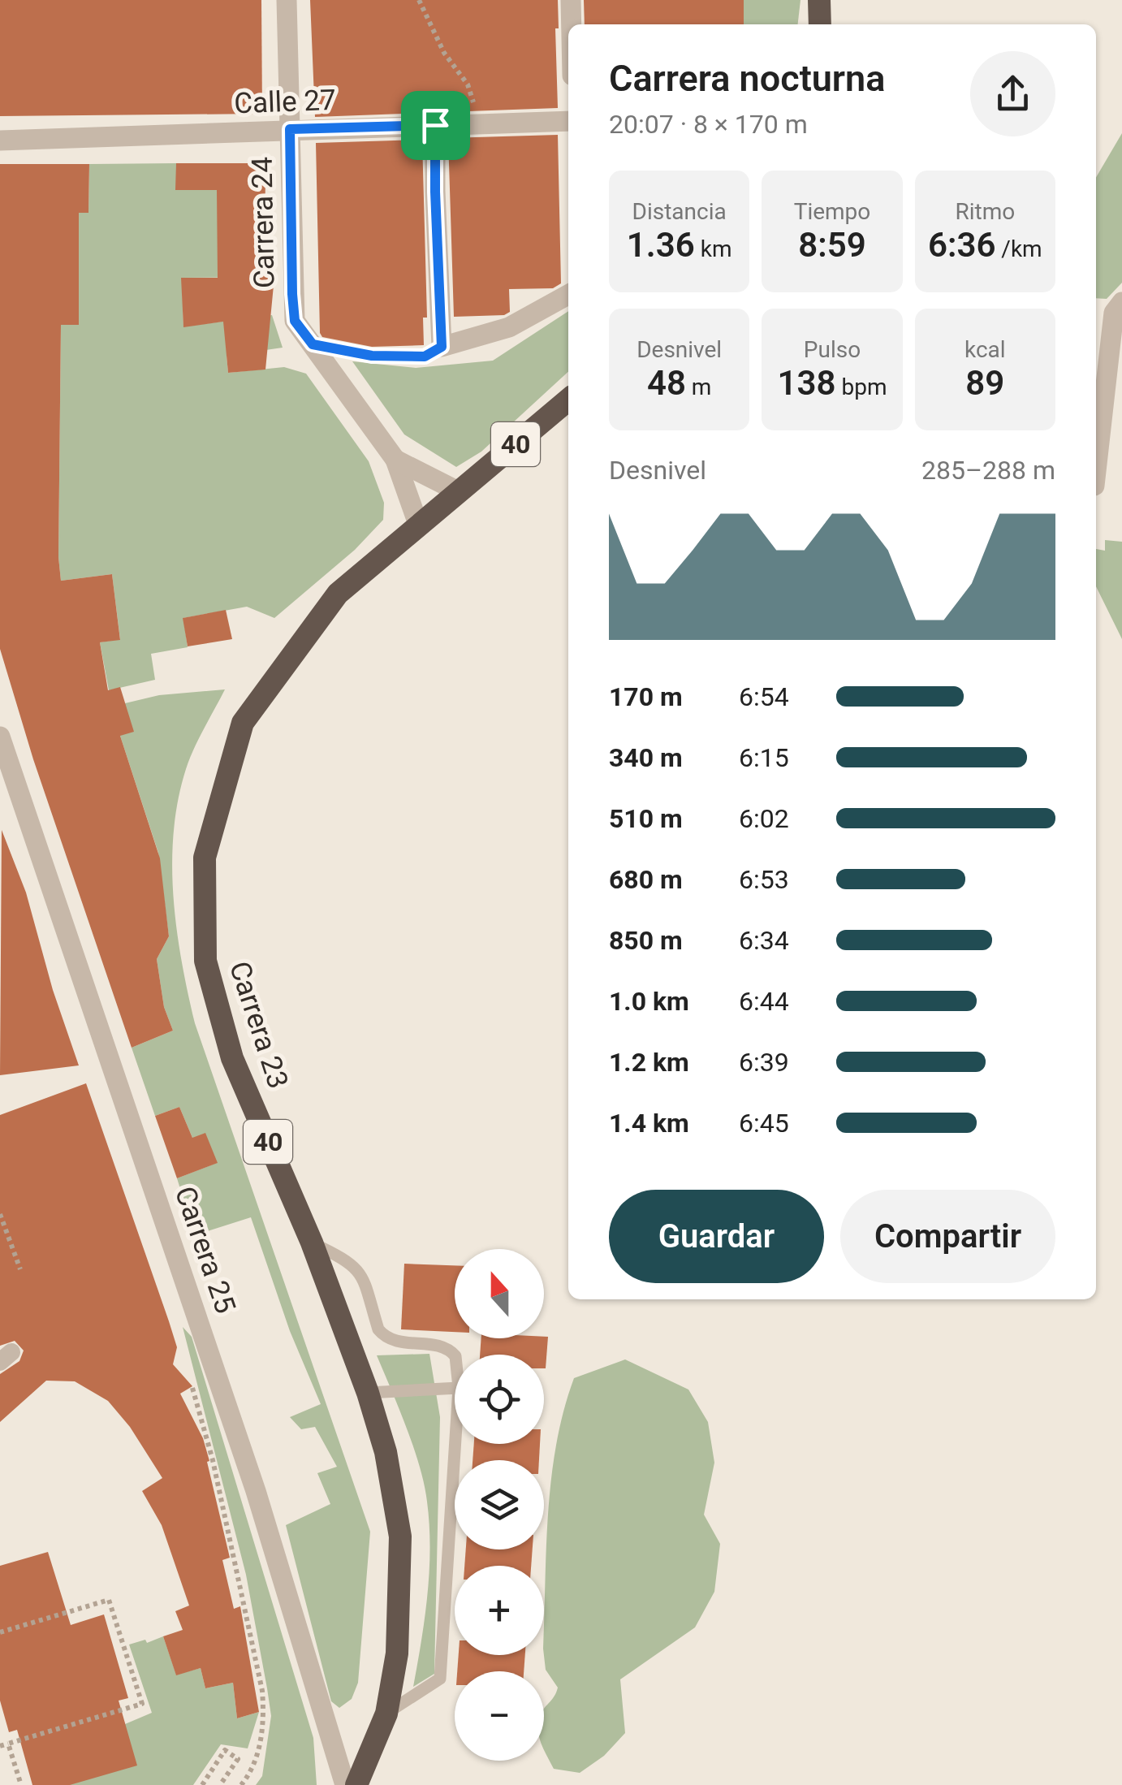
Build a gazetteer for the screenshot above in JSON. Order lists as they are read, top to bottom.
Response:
{
  "streets": {
    "highway": ["40", "Carrera 23"],
    "street": ["Calle 27", "Carrera 24", "Carrera 25"]
  },
  "crossings": [
    ["Calle 27", "Carrera 24"],
    ["Carrera 24", "Carrera 23"]
  ],
  "north": "top",
  "page": {
    "heading": ["Carrera nocturna", "20:07 · 8 × 170 m"],
    "stats": [
      ["Distancia", "1.36 km"],
      ["Tiempo", "8:59"],
      ["Ritmo", "6:36 /km"],
      ["Desnivel", "48 m"],
      ["Pulso", "138 bpm"],
      ["kcal", "89"]
    ],
    "chart": ["Desnivel", "285–288 m"],
    "list": [
      {
        "name": "170 m",
        "note": "6:54"
      },
      {
        "name": "340 m",
        "note": "6:15"
      },
      {
        "name": "510 m",
        "note": "6:02"
      },
      {
        "name": "680 m",
        "note": "6:53"
      },
      {
        "name": "850 m",
        "note": "6:34"
      },
      {
        "name": "1.0 km",
        "note": "6:44"
      },
      {
        "name": "1.2 km",
        "note": "6:39"
      },
      {
        "name": "1.4 km",
        "note": "6:45"
      }
    ],
    "buttons": ["Guardar", "Compartir"],
    "map_buttons": ["+", "−"]
  }
}
